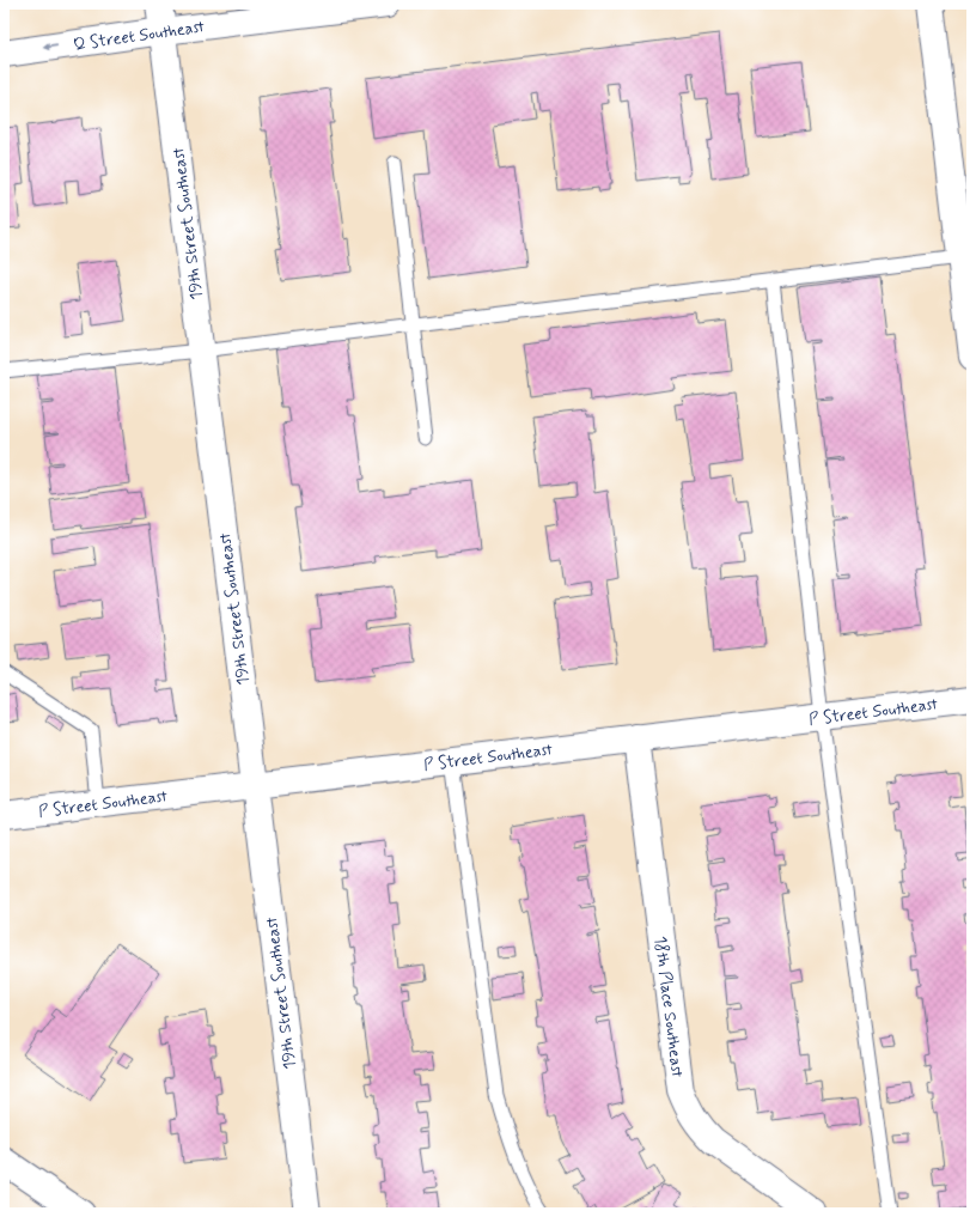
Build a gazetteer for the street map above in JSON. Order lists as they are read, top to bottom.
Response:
{
  "streets": {
    "street": [
      "Q Street Southeast",
      "19th Street Southeast",
      "P Street Southeast",
      "18th Place Southeast"
    ]
  },
  "crossings": [
    ["Q Street Southeast", "19th Street Southeast"],
    ["19th Street Southeast", "P Street Southeast"],
    ["P Street Southeast", "18th Place Southeast"]
  ],
  "one_way": ["Q Street Southeast"]
}
